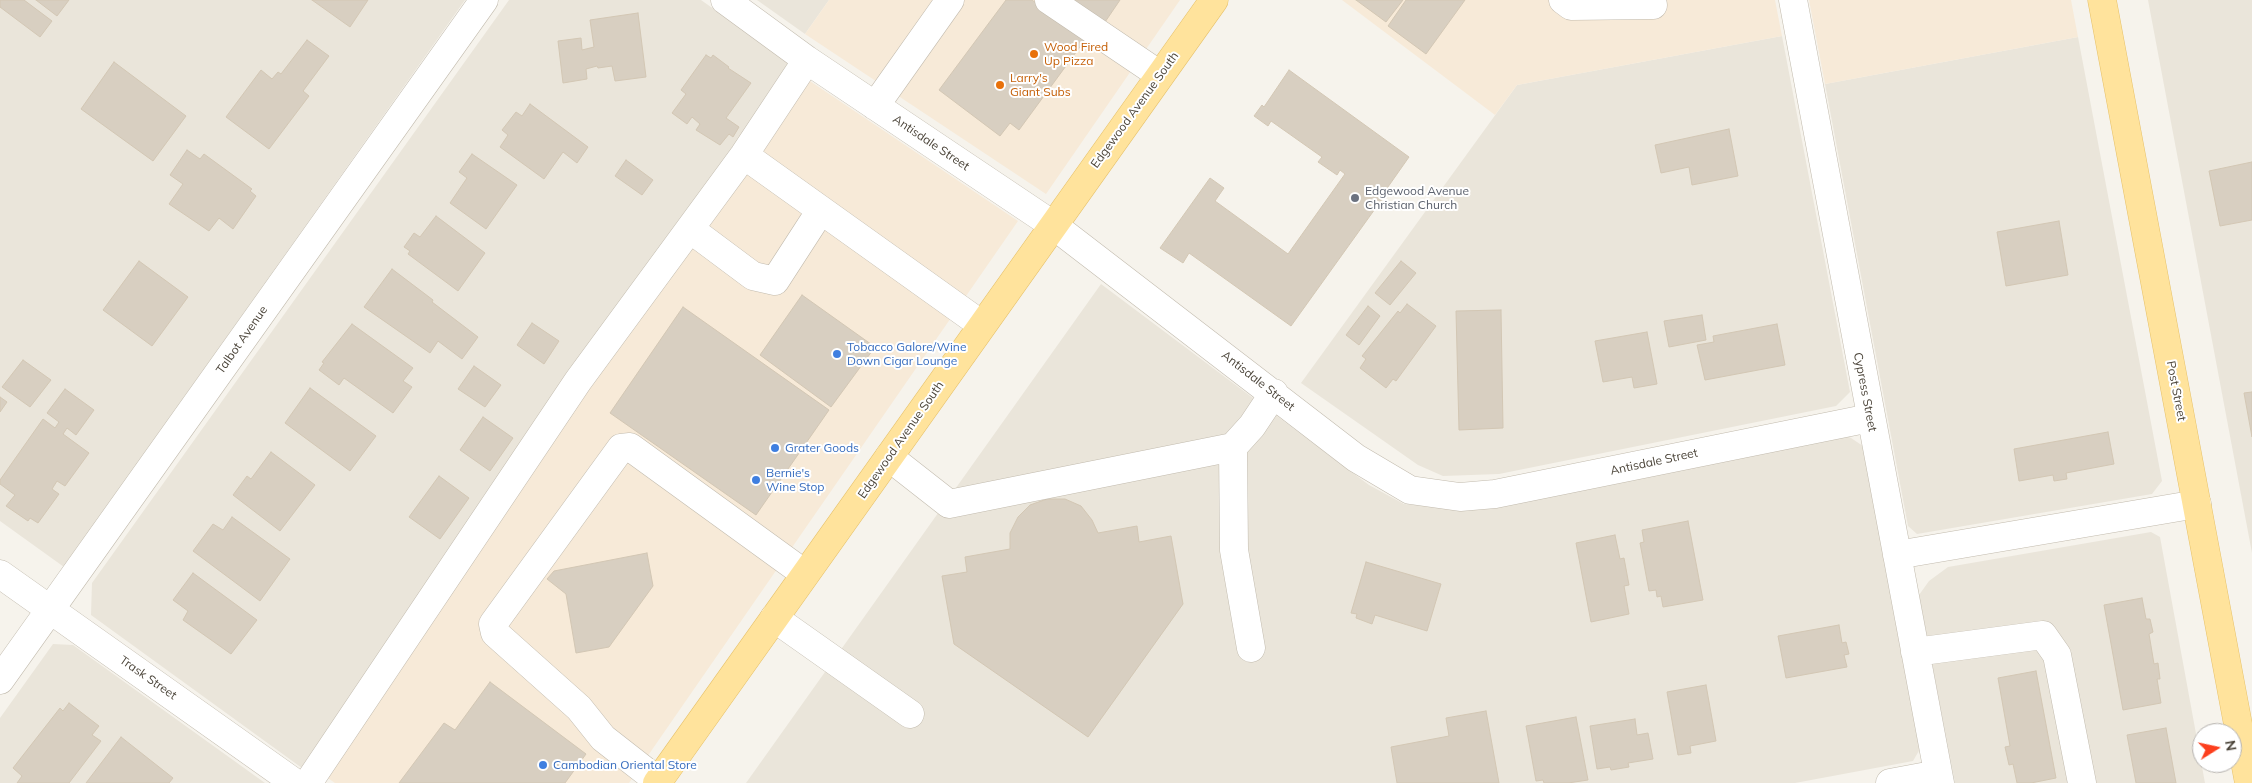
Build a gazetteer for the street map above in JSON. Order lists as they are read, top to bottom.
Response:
{
  "streets": {
    "main road": ["Edgewood Avenue South", "Post Street"],
    "street": [
      "Antisdale Street",
      "Talbot Avenue",
      "Cypress Street",
      "Trask Street"
    ]
  },
  "crossings": [
    ["Edgewood Avenue South", "Antisdale Street"],
    ["Antisdale Street", "Cypress Street"],
    ["Talbot Avenue", "Trask Street"]
  ],
  "places": [
    "Wood Fired Up Pizza",
    "Larry's Giant Subs",
    "Edgewood Avenue Christian Church",
    "Tobacco Galore/Wine Down Cigar Lounge",
    "Grater Goods",
    "Bernie's Wine Stop",
    "Cambodian Oriental Store"
  ],
  "north": "right"
}
